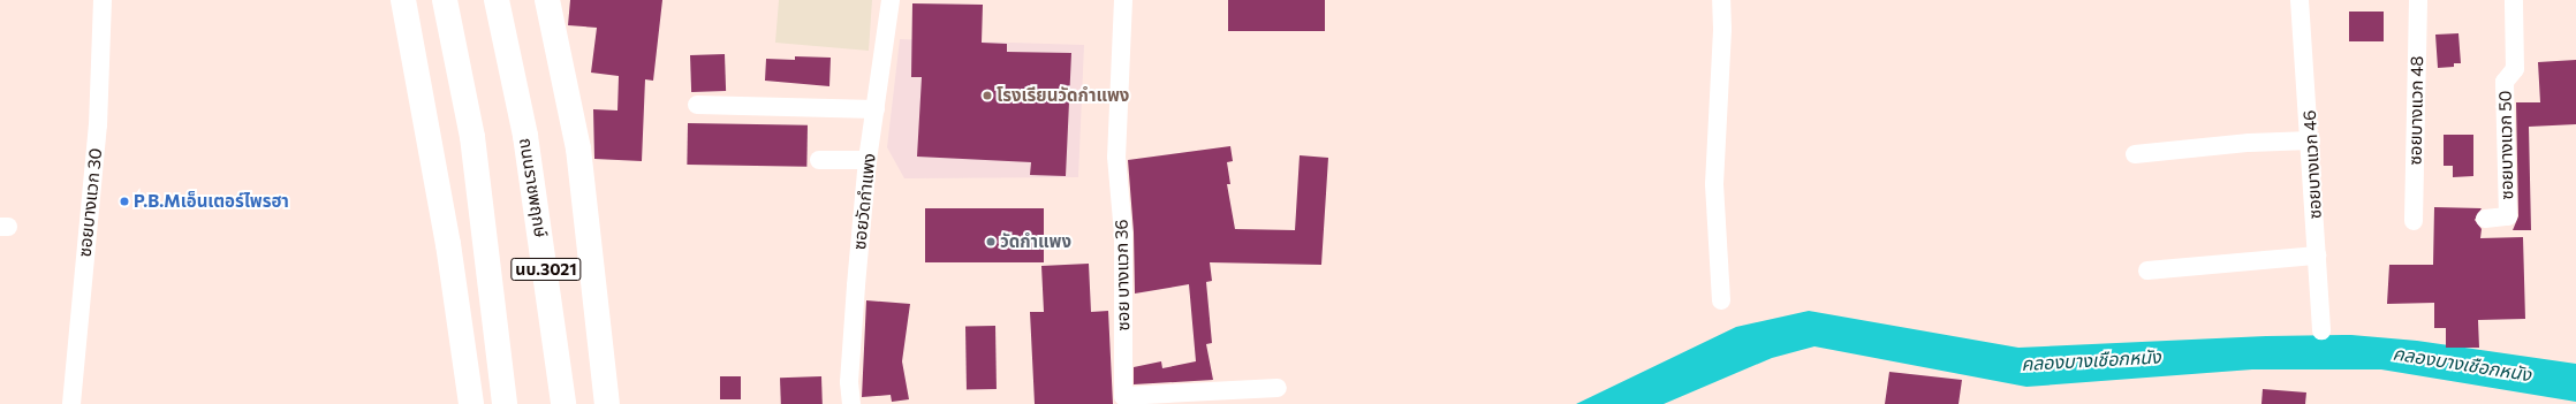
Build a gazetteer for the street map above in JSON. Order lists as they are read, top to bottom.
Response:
{
  "streets": {
    "main road": ["ถนนราชพฤกษ์", "นบ.3021"],
    "street": [
      "ซอยบางแวก 48",
      "ซอยบางแวก 50",
      "ซอยบางแวก 46",
      "ซอยวัดกำแพง",
      "ซอยบางแวก 30",
      "ซอย บางแวก 36"
    ]
  },
  "water": ["คลองบางเชือกหนัง"],
  "places": ["โรงเรียนวัดกำแพง", "P.B.Mเอ็นเตอร์ไพรฮา", "วัดกำแพง"]
}
